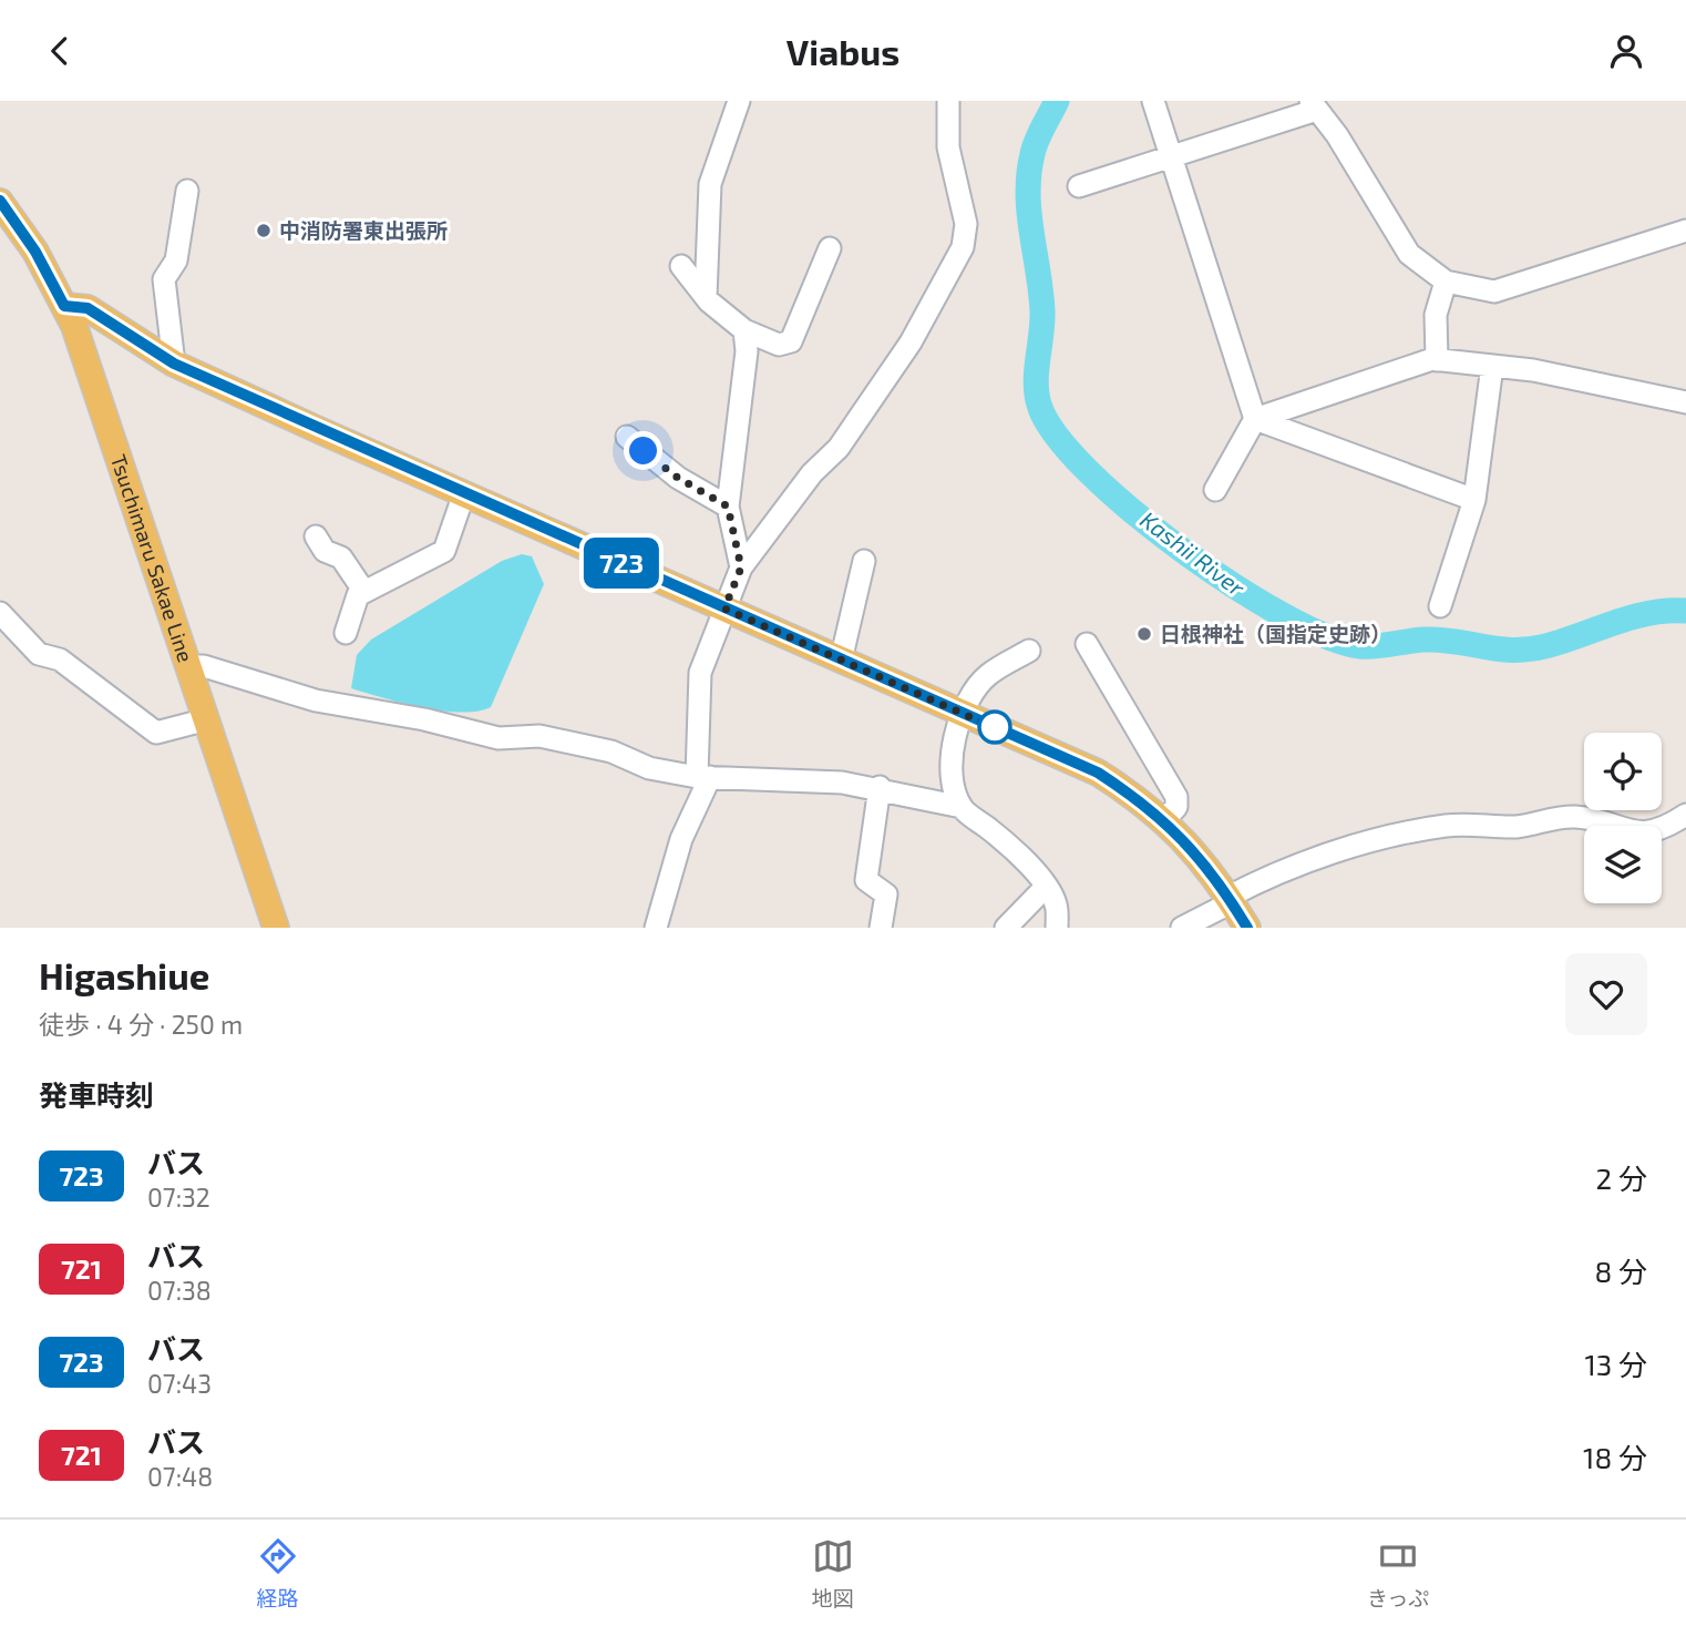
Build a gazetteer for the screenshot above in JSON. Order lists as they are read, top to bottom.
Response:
{
  "streets": {
    "main road": ["Tsuchimaru Sakae Line"]
  },
  "water": ["Kashii River"],
  "places": ["中消防署東出張所", "日根神社（国指定史跡）"],
  "lines": ["bus line 723"],
  "page": {
    "header": "Viabus",
    "on_map": "723",
    "heading": [
      ["Higashiue", "徒歩 · 4 分 · 250 m"],
      "発車時刻"
    ],
    "list": [
      {
        "mark": "723",
        "name": "バス",
        "note": "07:32",
        "value": "2 分"
      },
      {
        "mark": "721",
        "name": "バス",
        "note": "07:38",
        "value": "8 分"
      },
      {
        "mark": "723",
        "name": "バス",
        "note": "07:43",
        "value": "13 分"
      },
      {
        "mark": "721",
        "name": "バス",
        "note": "07:48",
        "value": "18 分"
      }
    ],
    "tabs": ["経路", "地図", "きっぷ"]
  }
}
